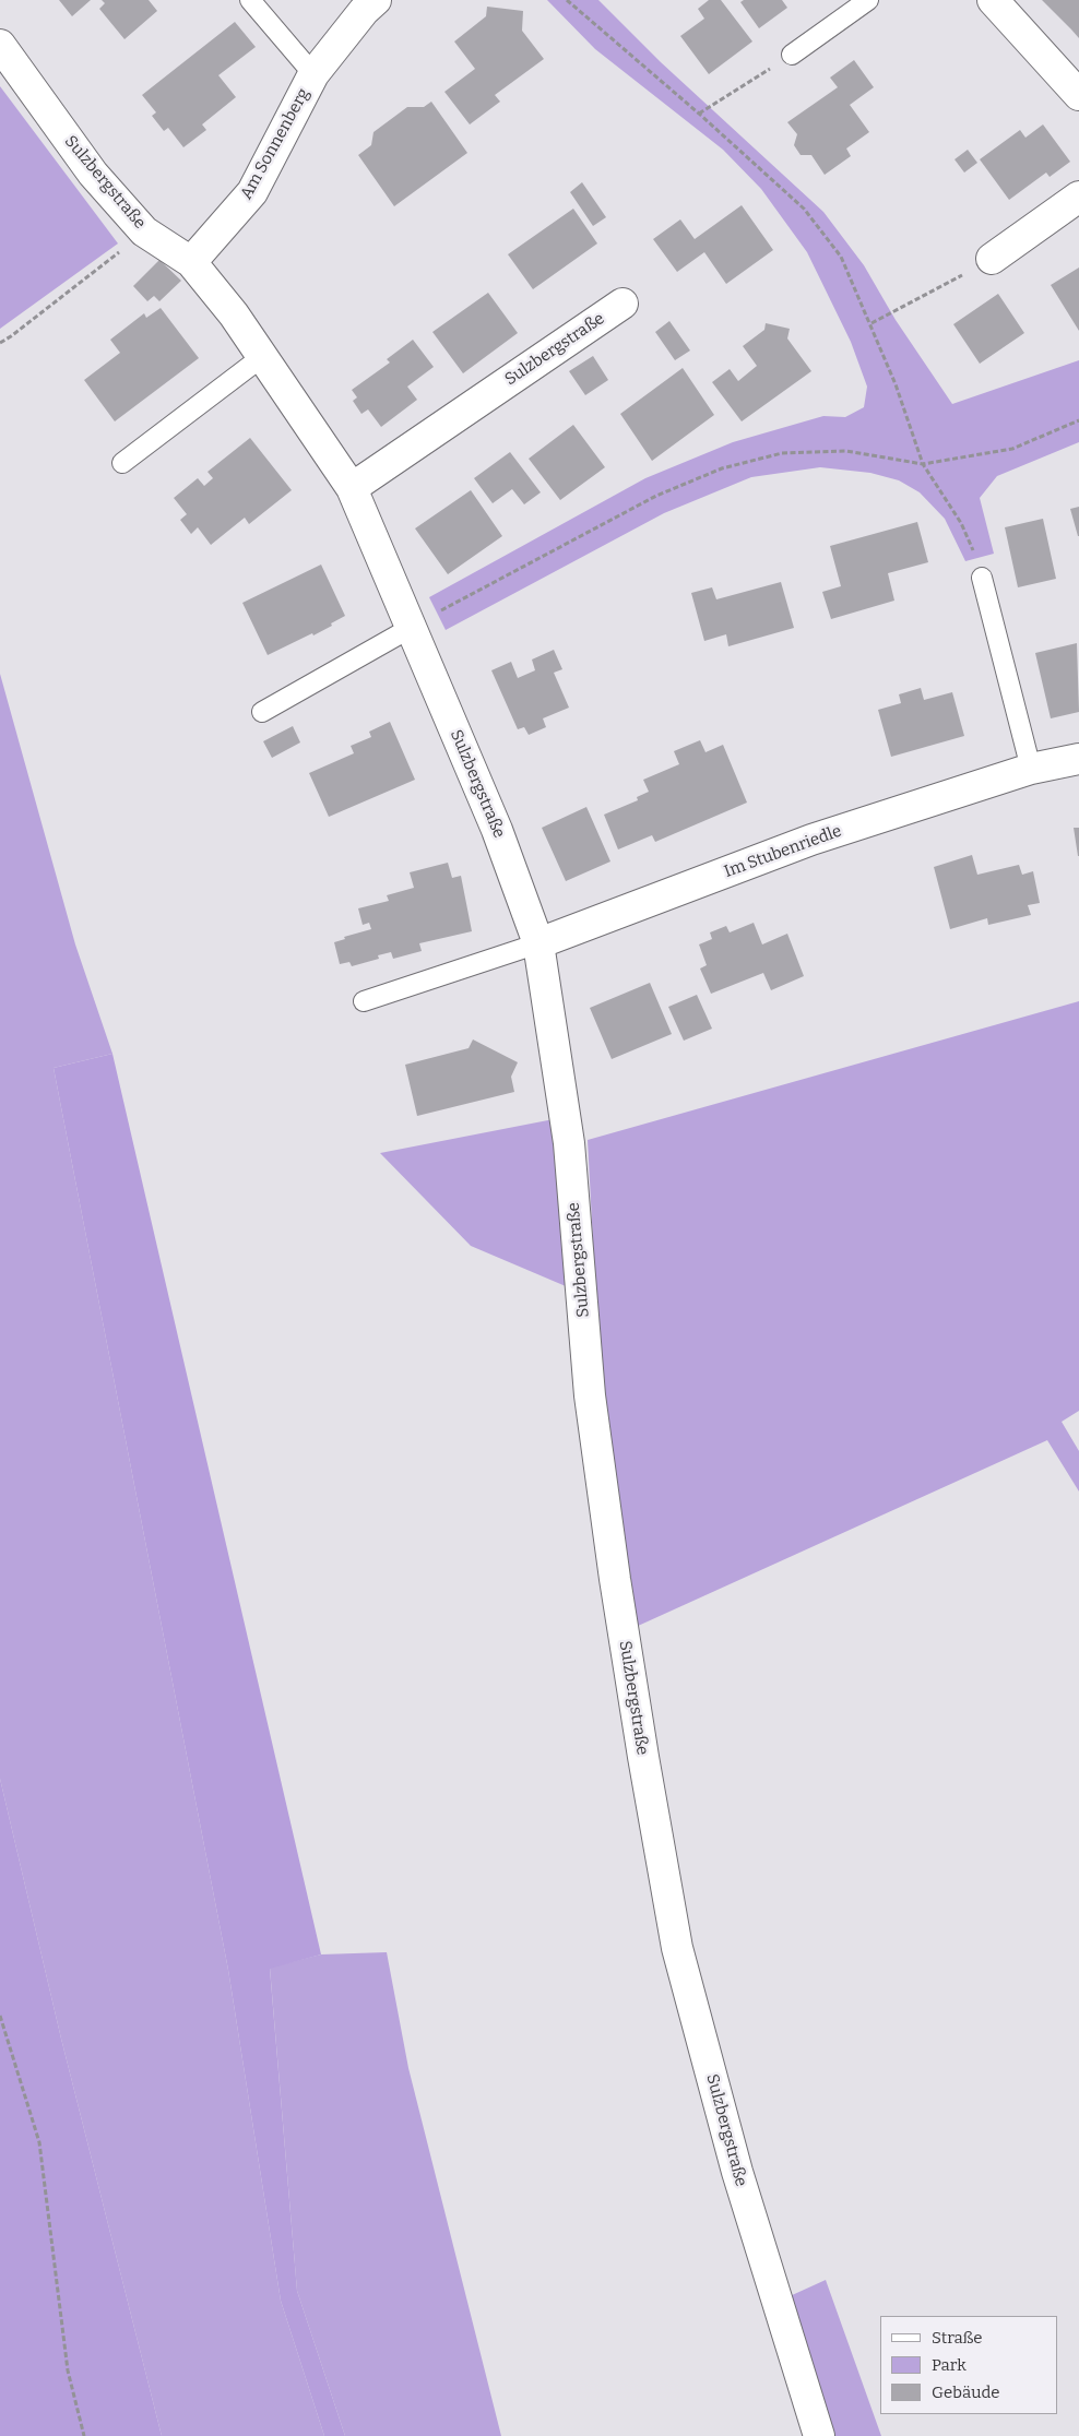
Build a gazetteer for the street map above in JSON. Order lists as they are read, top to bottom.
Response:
{
  "streets": {
    "street": ["Am Sonnenberg", "Sulzbergstraße", "Im Stubenriedle"]
  },
  "crossings": [
    ["Am Sonnenberg", "Sulzbergstraße"],
    ["Sulzbergstraße", "Im Stubenriedle"]
  ],
  "legend": ["Straße", "Park", "Gebäude"]
}
